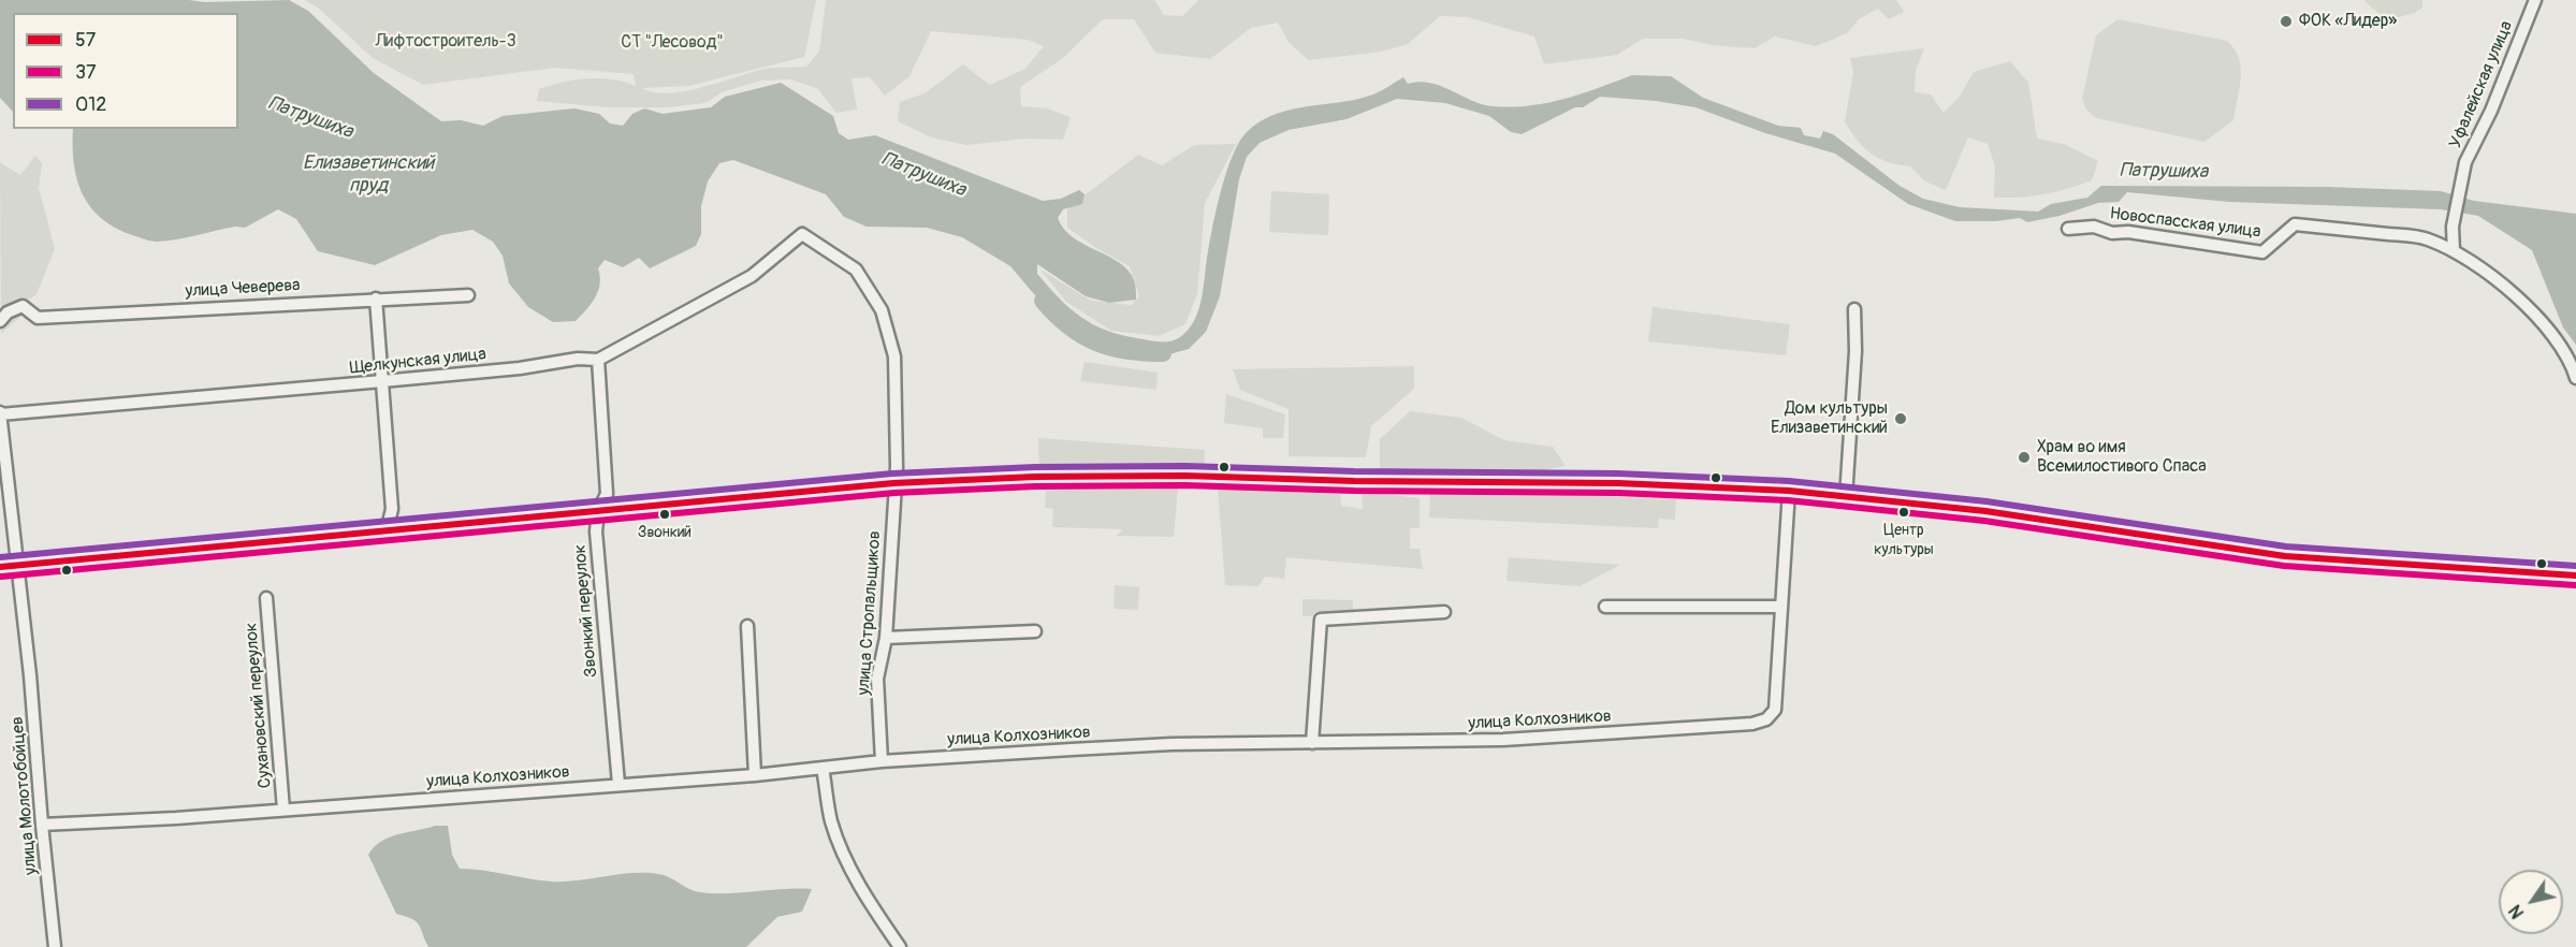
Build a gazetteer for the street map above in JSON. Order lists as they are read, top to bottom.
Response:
{
  "streets": {
    "street": [
      "Уфалейская улица",
      "Новоспасская улица",
      "улица Чеверева",
      "Щелкунская улица",
      "Звонкий переулок",
      "улица Стропальщиков",
      "Сухановский переулок",
      "улица Колхозников",
      "улица Молотобойцев"
    ]
  },
  "crossings": [
    ["Уфалейская улица", "Новоспасская улица"],
    ["Щелкунская улица", "Звонкий переулок"],
    ["Щелкунская улица", "улица Стропальщиков"],
    ["Щелкунская улица", "улица Молотобойцев"],
    ["Звонкий переулок", "улица Колхозников"],
    ["улица Стропальщиков", "улица Колхозников"],
    ["Сухановский переулок", "улица Колхозников"],
    ["улица Колхозников", "улица Молотобойцев"]
  ],
  "water": ["Патрушиха", "Елизаветинский пруд"],
  "parks": ["Лифтостроитель-3", "СТ \"Лесовод\""],
  "places": [
    "ФОК «Лидер»",
    "Дом культуры Елизаветинский",
    "Храм во имя Всемилостивого Спаса",
    "Центр культуры",
    "Звонкий"
  ],
  "lines": ["transit line 012", "transit line 57", "transit line 37"],
  "legend": ["57", "37", "012"],
  "north": "bottom left"
}
